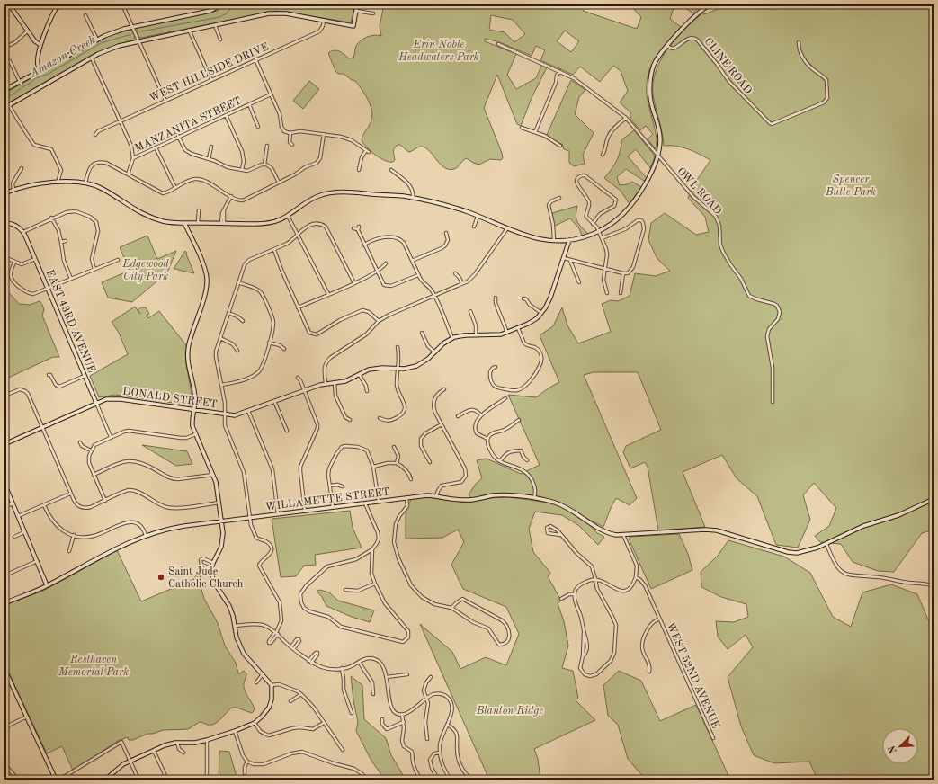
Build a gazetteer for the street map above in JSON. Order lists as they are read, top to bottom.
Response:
{
  "streets": {
    "street": [
      "CLINE ROAD",
      "WEST HILLSIDE DRIVE",
      "MANZANITA STREET",
      "OWL ROAD",
      "EAST 43RD AVENUE",
      "DONALD STREET",
      "WILLAMETTE STREET",
      "WEST 52ND AVENUE"
    ]
  },
  "crossings": [
    ["EAST 43RD AVENUE", "DONALD STREET"]
  ],
  "water": ["Amazon Creek"],
  "parks": [
    "Erin Noble Headwaters Park",
    "Spencer Butte Park",
    "Edgewood City Park",
    "Resthaven Memorial Park",
    "Blanton Ridge"
  ],
  "places": ["Saint Jude Catholic Church"],
  "north": "bottom left"
}
